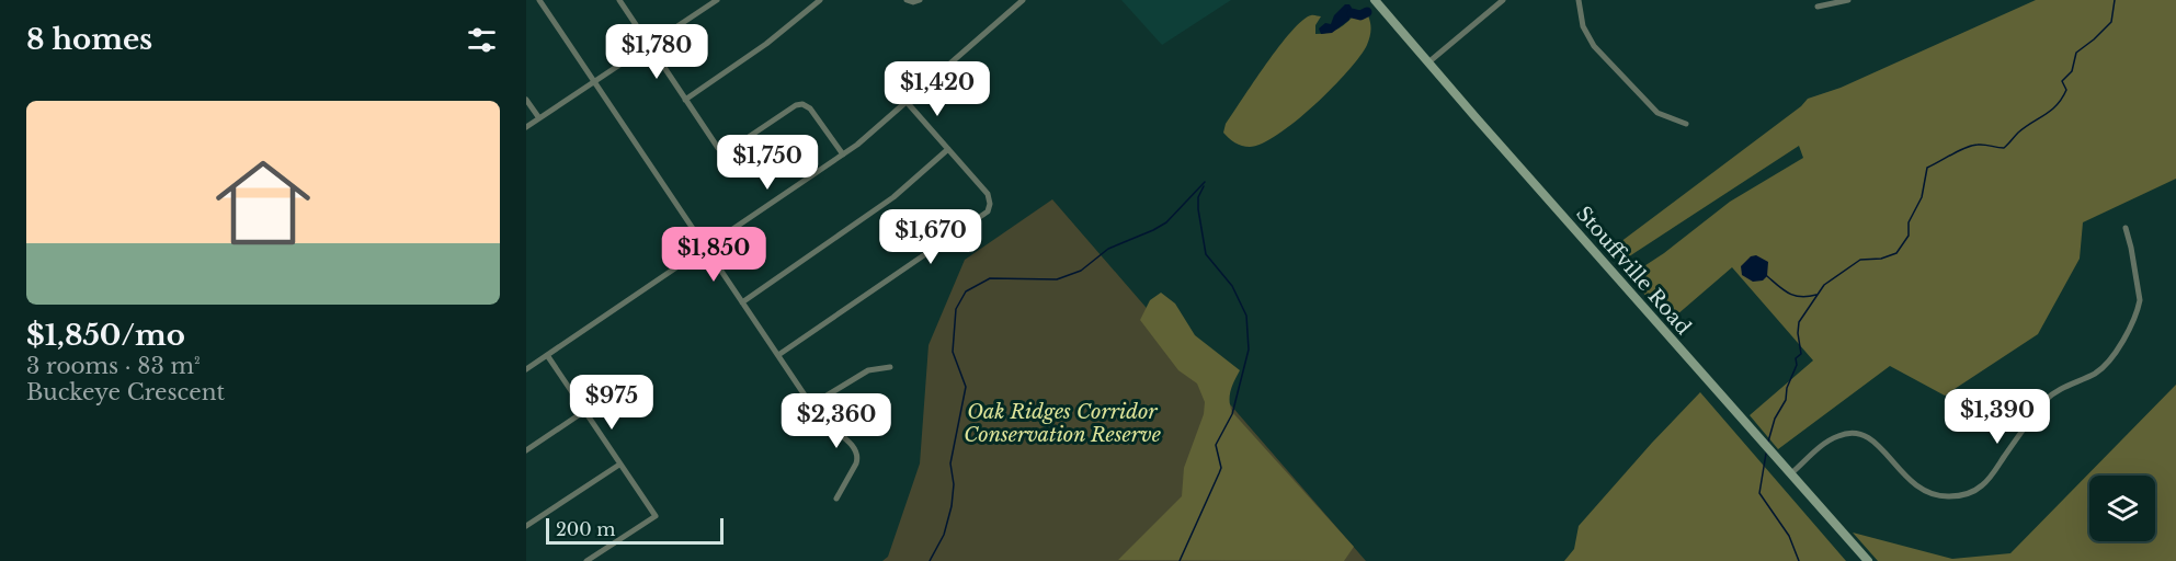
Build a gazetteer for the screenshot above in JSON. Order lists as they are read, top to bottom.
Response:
{
  "streets": {
    "main road": ["Stouffville Road"]
  },
  "parks": ["Oak Ridges Corridor Conservation Reserve"],
  "scale_bar": "200 m",
  "page": {
    "heading": "8 homes",
    "price": [
      "$1,780",
      "$1,420",
      "$1,750",
      "$1,670",
      "$1,850",
      "$975",
      "$1,390",
      "$2,360"
    ],
    "list": [
      {
        "name": "$1,850/mo",
        "note": "3 rooms · 83 m² · Buckeye Crescent"
      }
    ],
    "scale": "200 m"
  }
}
